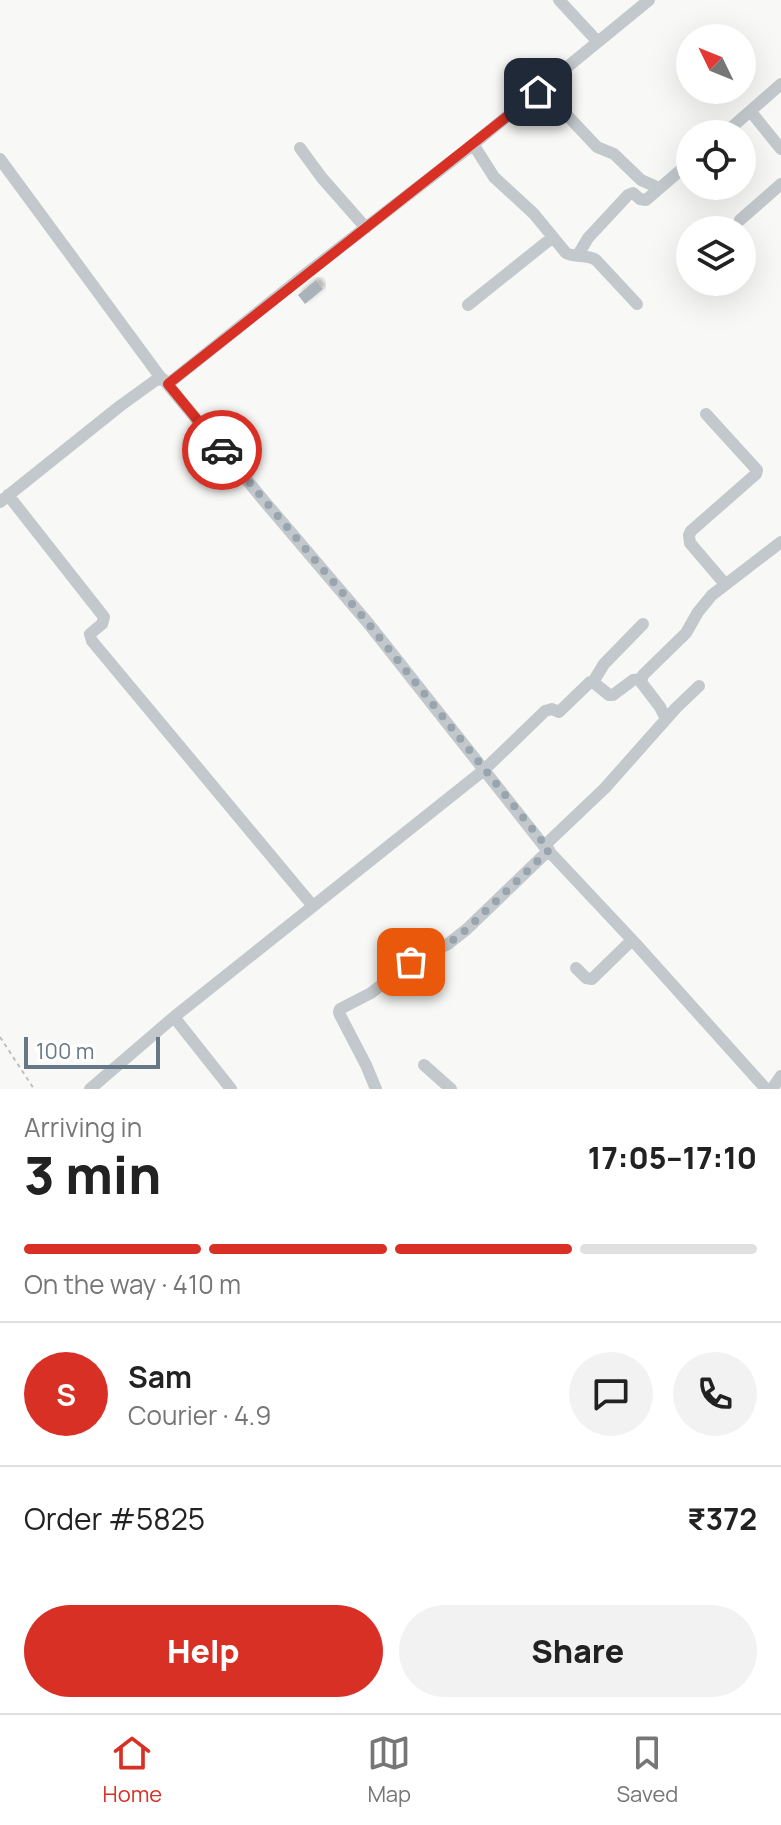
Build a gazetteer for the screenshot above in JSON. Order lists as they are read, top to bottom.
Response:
{
  "scale_bar": "100 m",
  "north": "top left",
  "page": {
    "scale": "100 m",
    "heading": ["3 min", "Arriving in", "17:05–17:10"],
    "panel": [
      "Sam",
      "Courier · 4.9",
      "Order #5825",
      "₹372"
    ],
    "bar": "On the way · 410 m",
    "round": "S",
    "buttons": ["Help", "Share"],
    "tabs": ["Home", "Map", "Saved"]
  }
}
